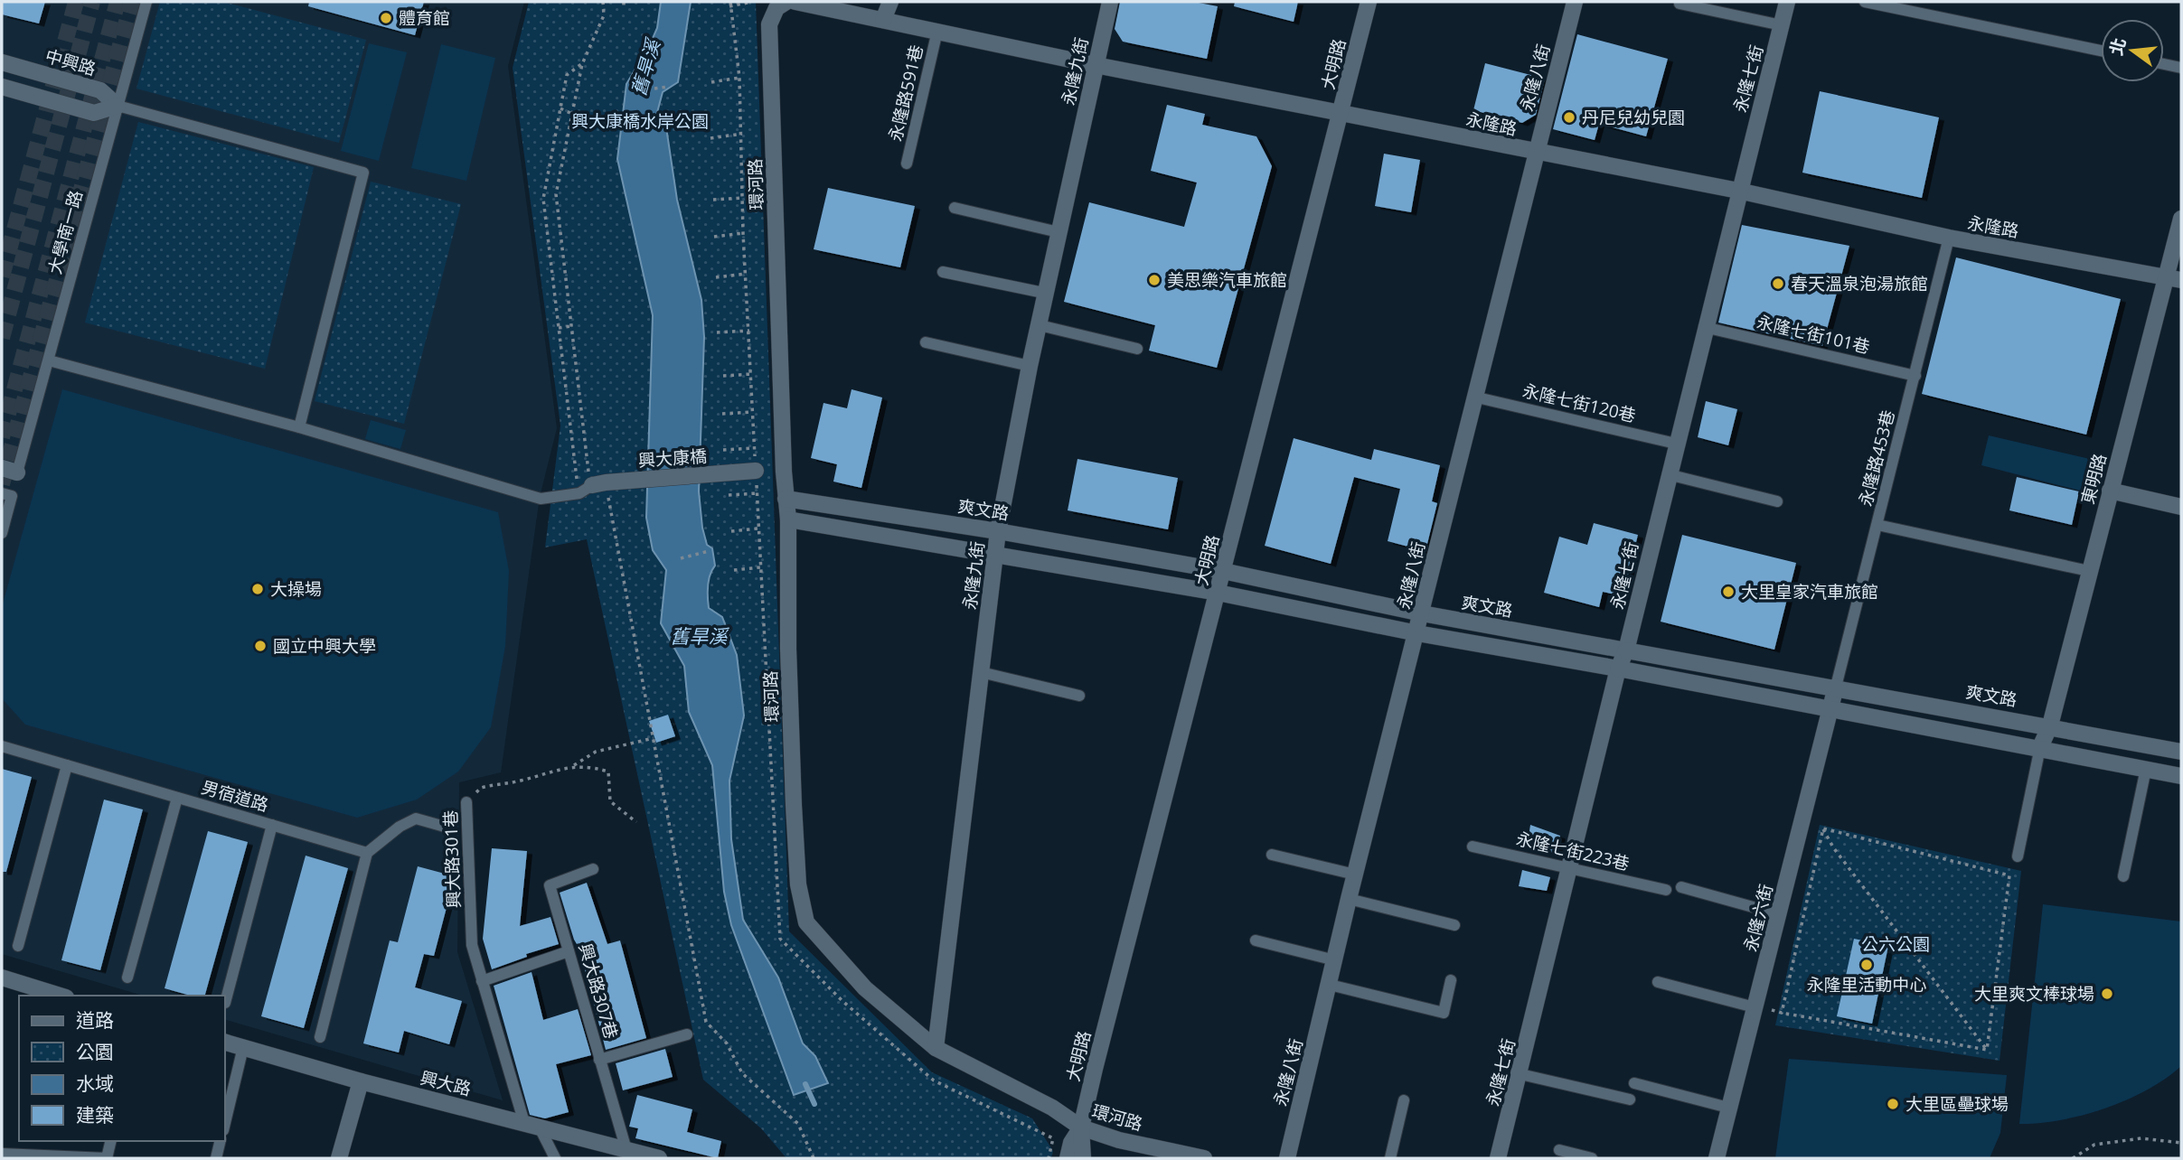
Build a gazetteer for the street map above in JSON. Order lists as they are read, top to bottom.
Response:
{
  "streets": {
    "street": [
      "中興路",
      "大明路",
      "永隆九街",
      "永隆八街",
      "永隆七街",
      "永隆路",
      "環河路",
      "興大康橋",
      "東明路",
      "爽文路",
      "永隆六街",
      "興大路"
    ],
    "lane": [
      "永隆路591巷",
      "大學南一路",
      "永隆七街101巷",
      "永隆七街120巷",
      "永隆路453巷",
      "男宿道路",
      "永隆七街223巷",
      "興大路301巷",
      "興大路307巷"
    ]
  },
  "crossings": [
    ["中興路", "大學南一路"],
    ["大明路", "永隆路"],
    ["大明路", "環河路"],
    ["大明路", "爽文路"],
    ["永隆九街", "永隆路"],
    ["永隆九街", "環河路"],
    ["永隆九街", "爽文路"],
    ["永隆八街", "永隆路"],
    ["永隆八街", "永隆七街120巷"],
    ["永隆八街", "爽文路"],
    ["永隆七街", "永隆路"],
    ["永隆七街", "永隆七街101巷"],
    ["永隆七街", "永隆七街120巷"],
    ["永隆七街", "爽文路"],
    ["永隆七街", "永隆七街223巷"],
    ["永隆路591巷", "永隆路"],
    ["永隆路", "永隆路453巷"],
    ["永隆路", "東明路"],
    ["環河路", "爽文路"],
    ["永隆七街101巷", "永隆路453巷"],
    ["永隆路453巷", "爽文路"],
    ["永隆路453巷", "永隆六街"],
    ["東明路", "爽文路"],
    ["爽文路", "永隆六街"],
    ["興大路301巷", "興大路"],
    ["興大路307巷", "興大路"]
  ],
  "water": ["舊旱溪"],
  "parks": ["興大康橋水岸公園", "公六公園"],
  "places": [
    "體育館",
    "丹尼兒幼兒園",
    "美思樂汽車旅館",
    "春天溫泉泡湯旅館",
    "大操場",
    "大里皇家汽車旅館",
    "國立中興大學",
    "永隆里活動中心",
    "大里爽文棒球場",
    "大里區壘球場"
  ],
  "legend": [
    "道路",
    "公園",
    "水域",
    "建築"
  ],
  "north": "left"
}
